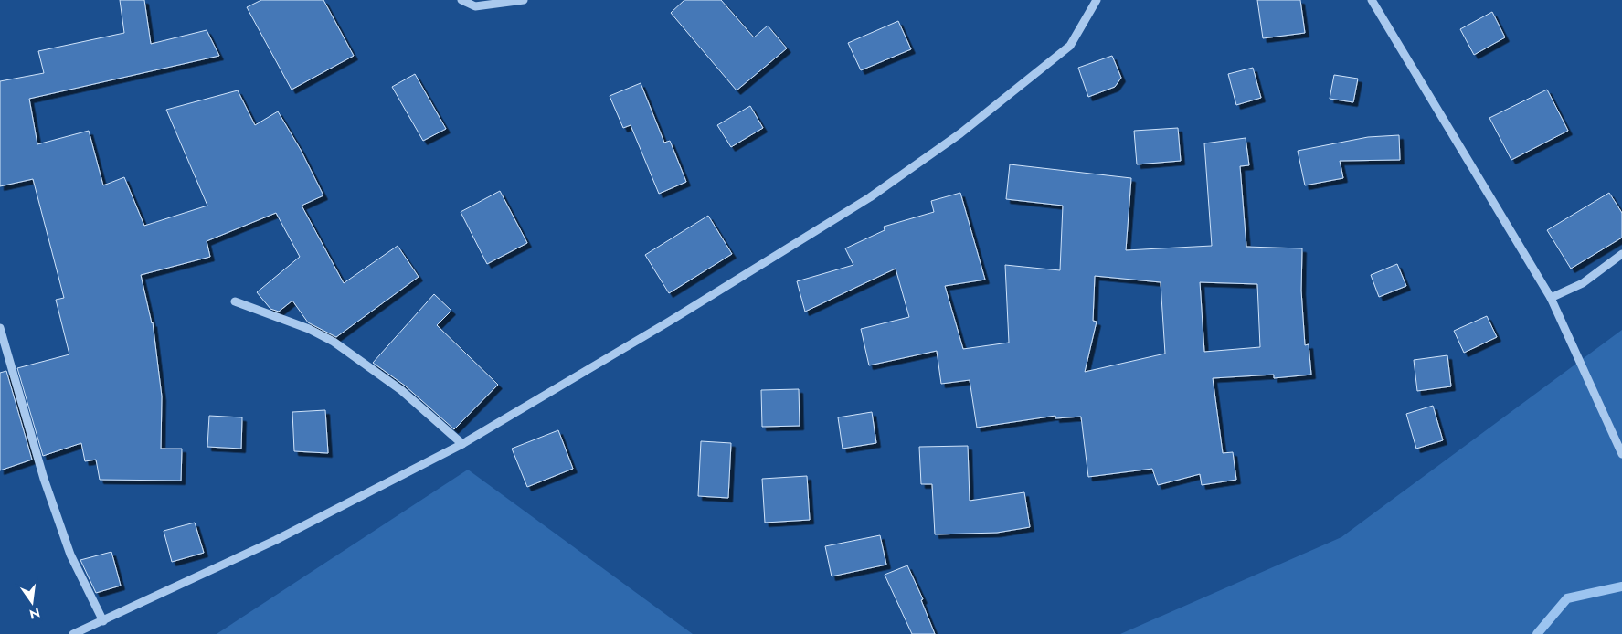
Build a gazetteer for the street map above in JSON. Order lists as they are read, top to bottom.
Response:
{
  "north": "bottom"
}
